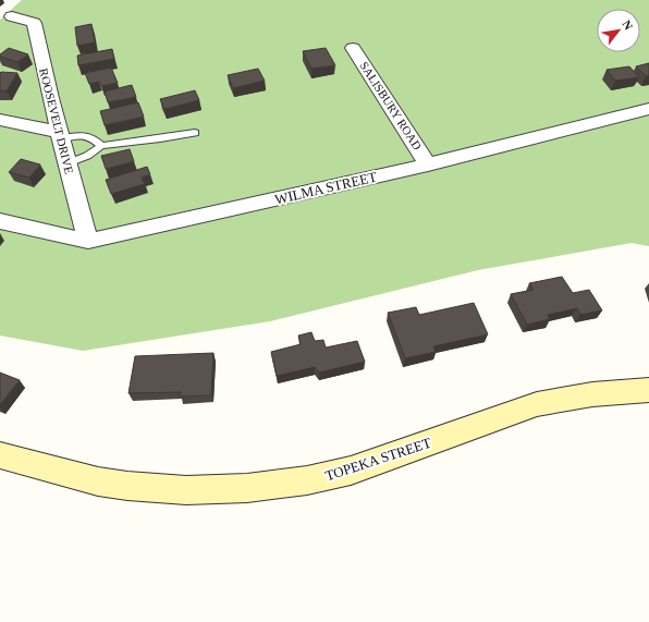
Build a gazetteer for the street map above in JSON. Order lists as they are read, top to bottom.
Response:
{
  "streets": {
    "street": [
      "SALISBURY ROAD",
      "ROOSEVELT DRIVE",
      "WILMA STREET",
      "TOPEKA STREET"
    ]
  },
  "crossings": [
    ["SALISBURY ROAD", "WILMA STREET"],
    ["ROOSEVELT DRIVE", "WILMA STREET"]
  ],
  "north": "top right"
}
